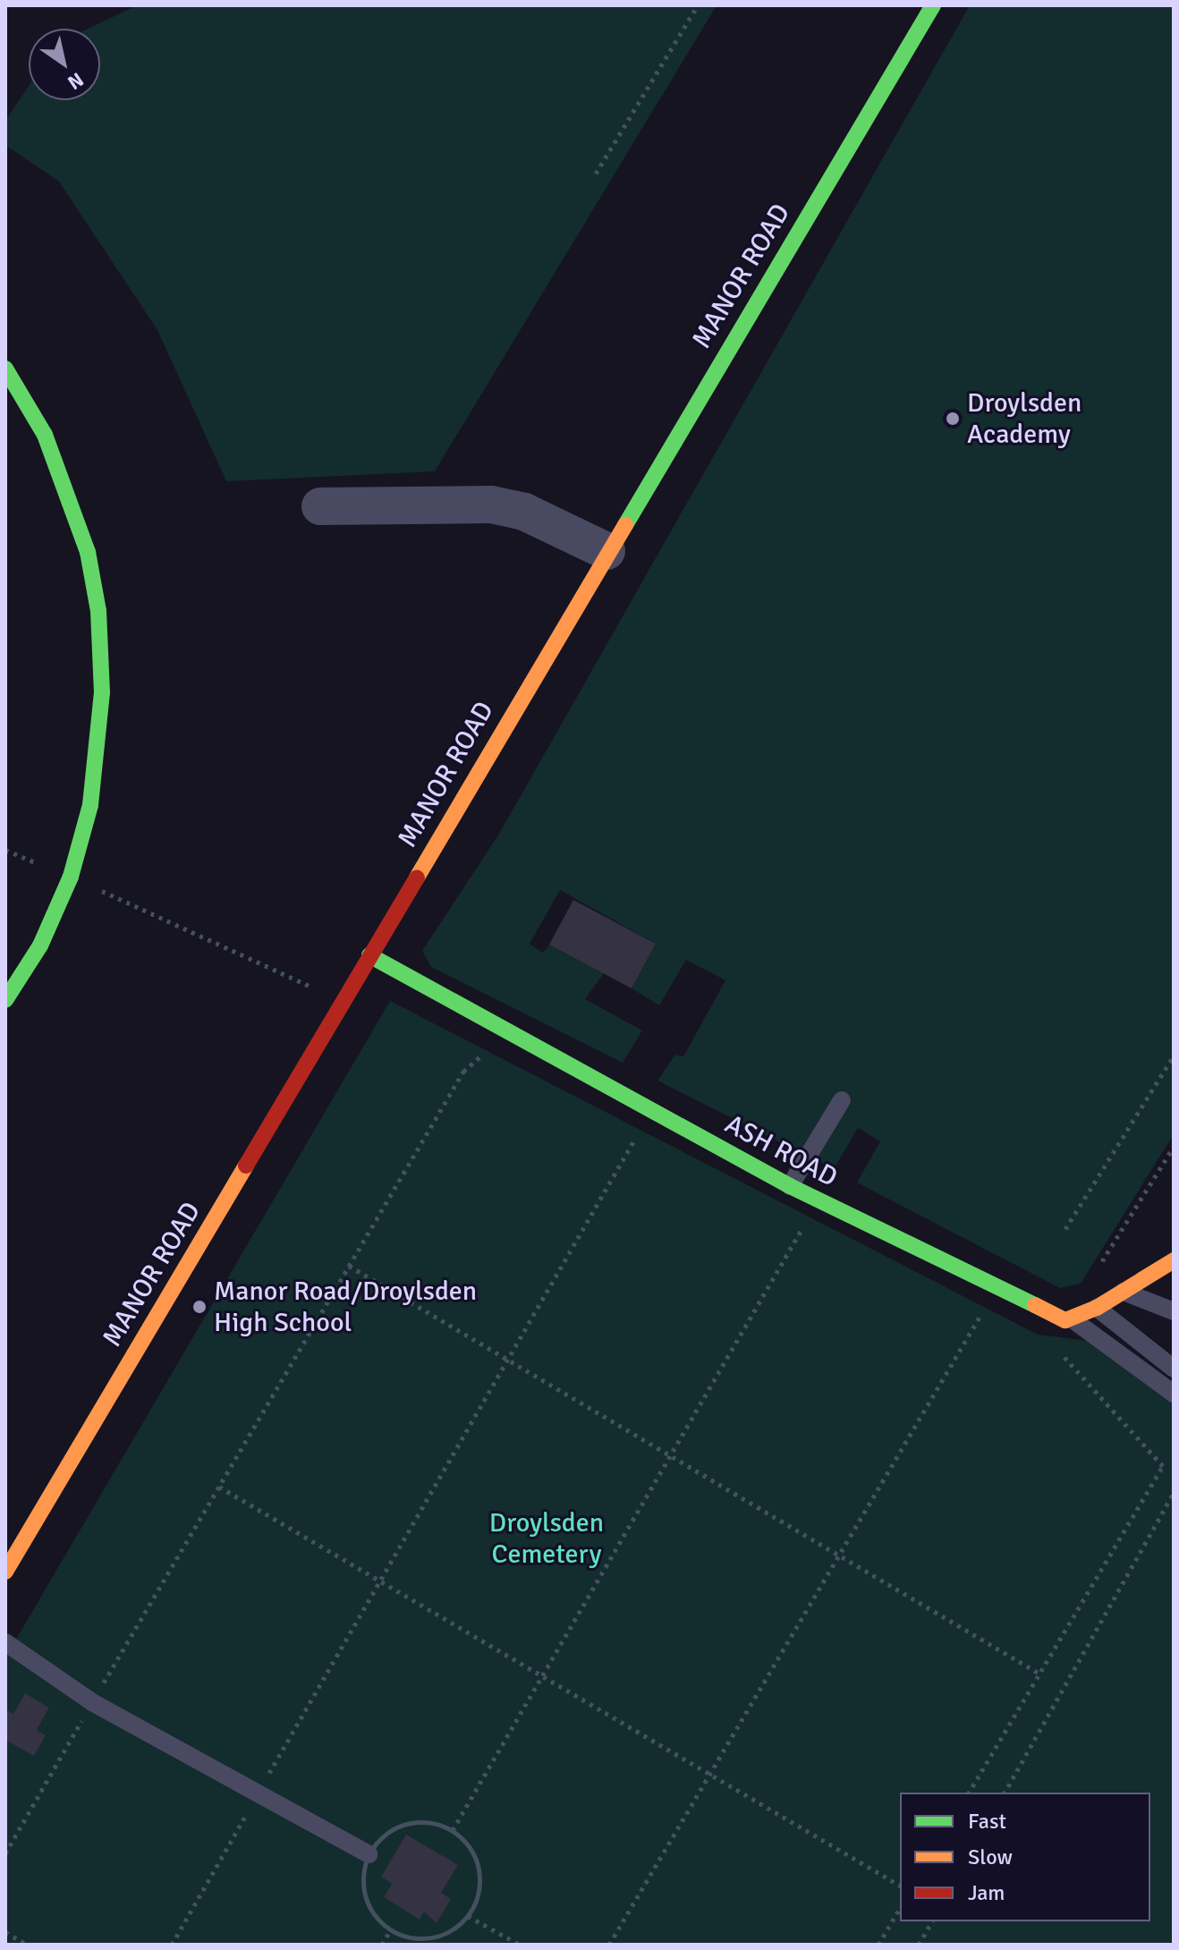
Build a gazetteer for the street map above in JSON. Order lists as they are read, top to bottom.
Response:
{
  "streets": {
    "street": ["MANOR ROAD", "ASH ROAD"]
  },
  "crossings": [
    ["MANOR ROAD", "ASH ROAD"]
  ],
  "parks": ["Droylsden Cemetery"],
  "places": ["Droylsden Academy", "Manor Road/Droylsden High School"],
  "legend": ["Fast", "Slow", "Jam"],
  "north": "bottom right"
}
